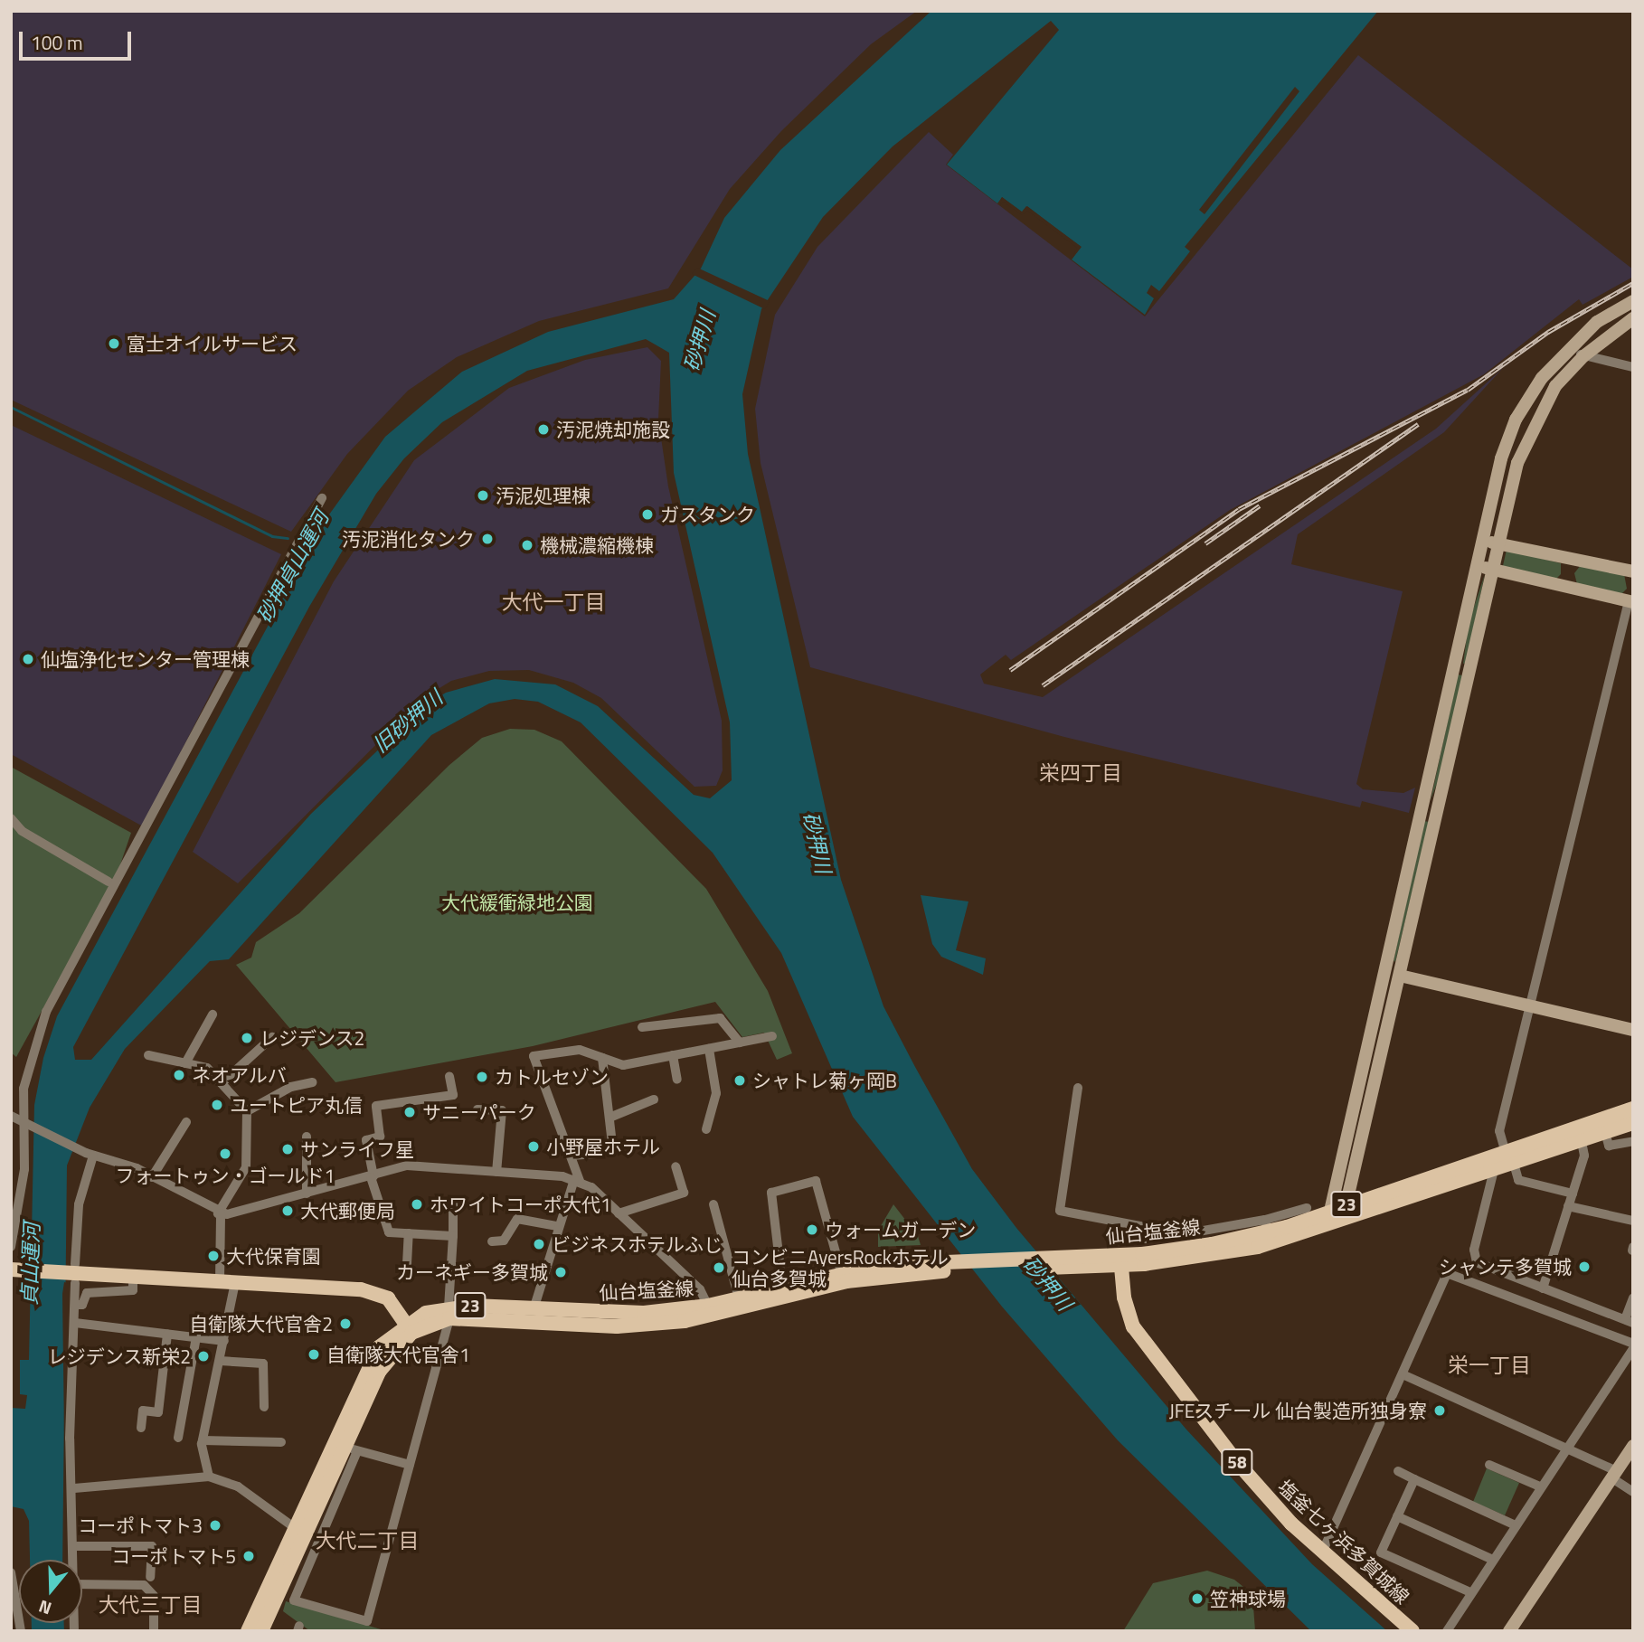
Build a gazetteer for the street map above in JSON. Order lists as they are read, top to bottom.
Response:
{
  "streets": {
    "main road": [
      "23",
      "仙台塩釜線",
      "58",
      "塩釜七ヶ浜多賀城線"
    ]
  },
  "crossings": [
    ["仙台塩釜線", "塩釜七ヶ浜多賀城線"]
  ],
  "districts": [
    "大代一丁目",
    "栄四丁目",
    "栄一丁目",
    "大代二丁目",
    "大代三丁目"
  ],
  "water": [
    "砂押川",
    "砂押貞山運河",
    "旧砂押川",
    "貞山運河"
  ],
  "parks": ["大代緩衝緑地公園"],
  "places": [
    "富士オイルサービス",
    "汚泥焼却施設",
    "汚泥処理棟",
    "ガスタンク",
    "汚泥消化タンク",
    "機械濃縮機棟",
    "仙塩浄化センター管理棟",
    "レジデンス2",
    "ネオアルバ",
    "カトルセゾン",
    "シャトレ菊ヶ岡B",
    "ユートピア丸信",
    "サニーパーク",
    "小野屋ホテル",
    "サンライフ星",
    "フォートゥン・ゴールド1",
    "ホワイトコーポ大代1",
    "大代郵便局",
    "ウォームガーデン",
    "ビジネスホテルふじ",
    "大代保育園",
    "シャンテ多賀城",
    "コンビニAyersRockホテル 仙台多賀城",
    "カーネギー多賀城",
    "自衛隊大代官舎2",
    "自衛隊大代官舎1",
    "レジデンス新栄2",
    "JFEスチール 仙台製造所独身寮",
    "コーポトマト3",
    "コーポトマト5",
    "笠神球場"
  ],
  "scale_bar": "100 m",
  "north": "bottom"
}
